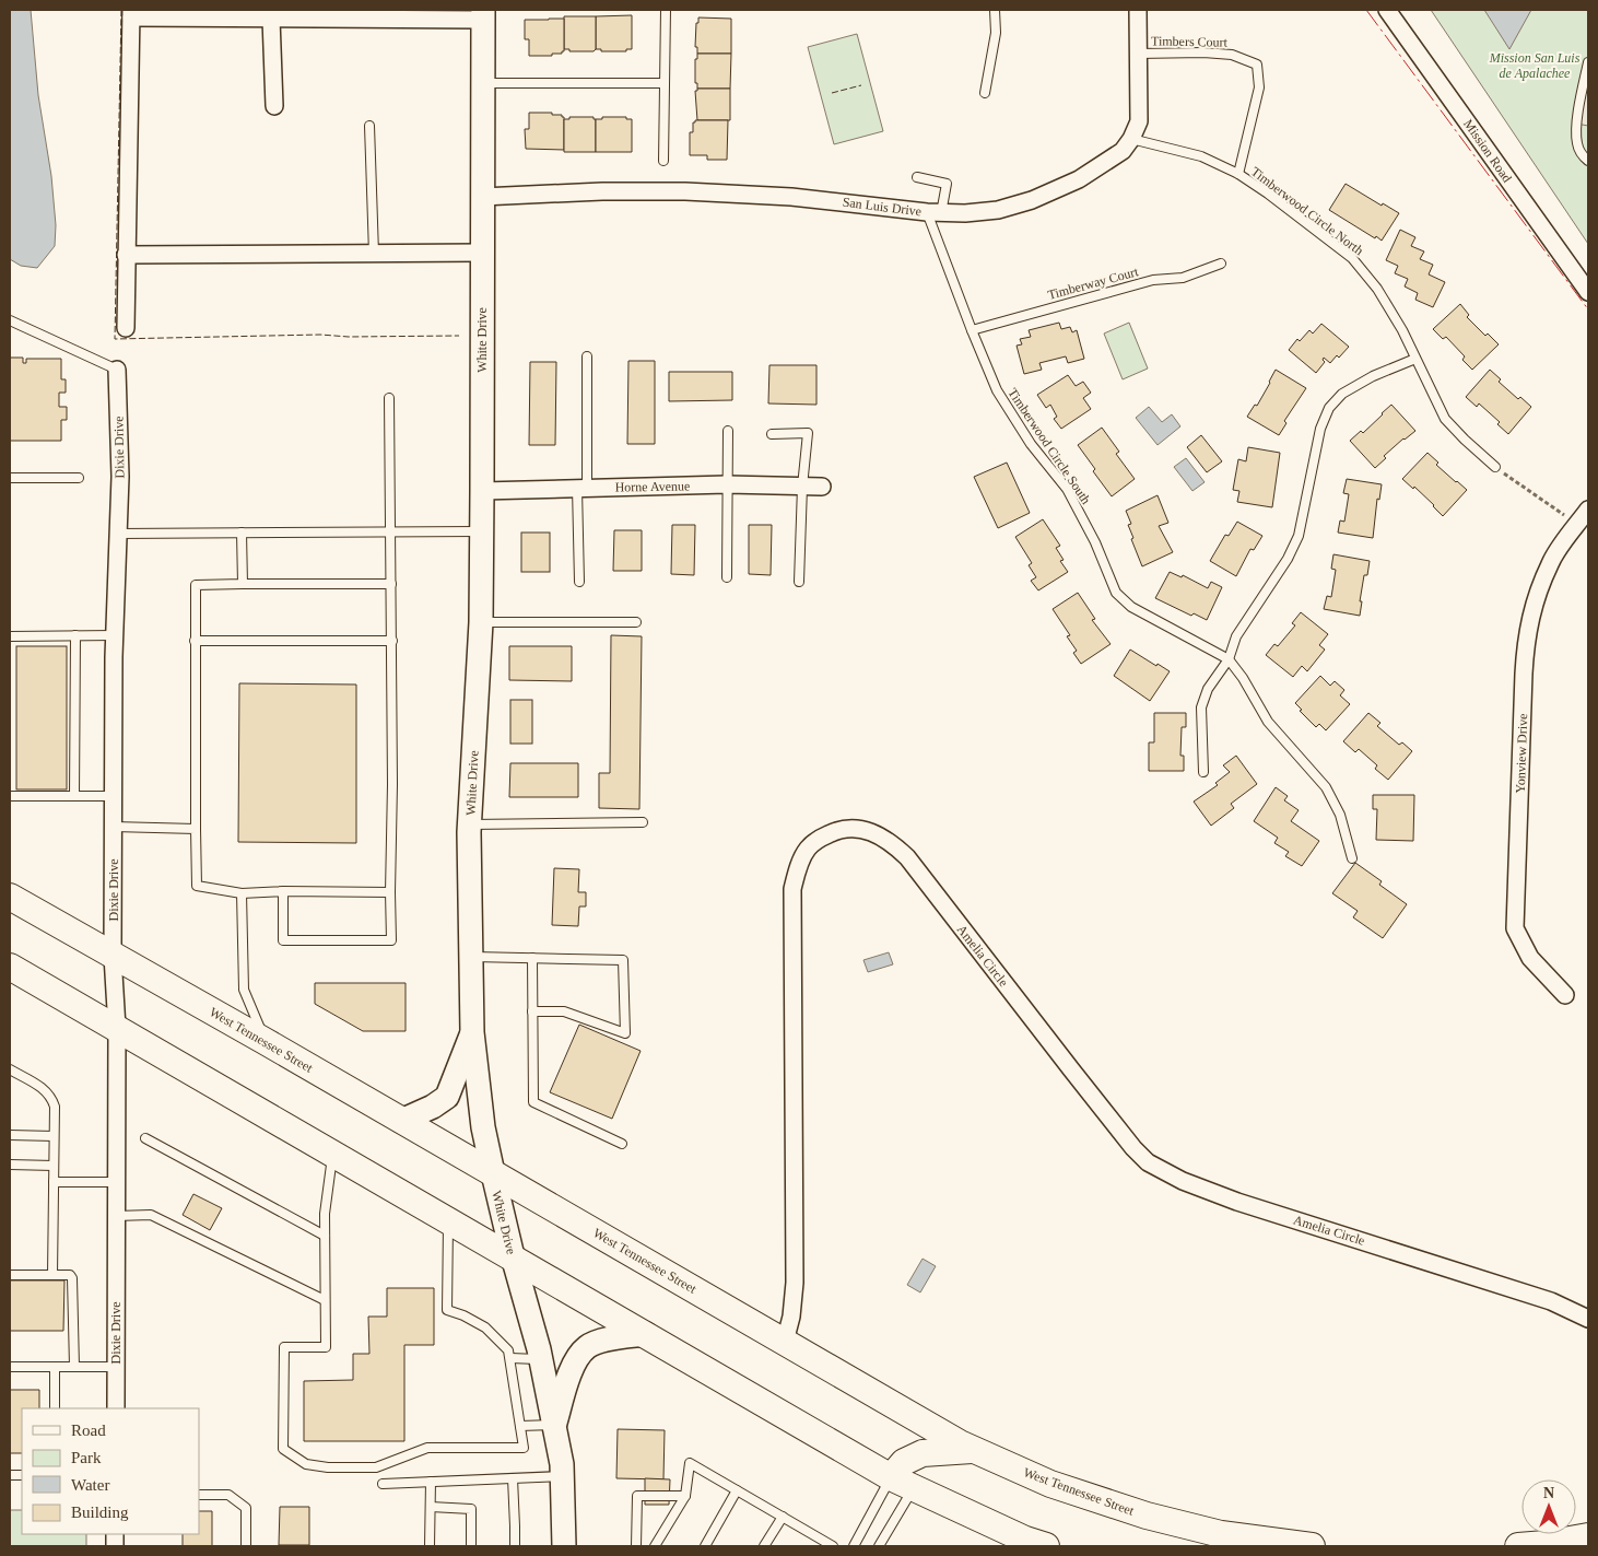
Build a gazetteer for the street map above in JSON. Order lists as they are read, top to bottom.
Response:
{
  "streets": {
    "main road": ["West Tennessee Street"],
    "street": [
      "Mission Road",
      "San Luis Drive",
      "White Drive",
      "Dixie Drive",
      "Horne Avenue",
      "Yonview Drive",
      "Amelia Circle"
    ],
    "lane": [
      "Timbers Court",
      "Timberwood Circle North",
      "Timberway Court",
      "Timberwood Circle South"
    ]
  },
  "crossings": [
    ["Timbers Court", "Timberwood Circle North"],
    ["San Luis Drive", "Timberwood Circle North"],
    ["San Luis Drive", "White Drive"],
    ["San Luis Drive", "Timberwood Circle South"],
    ["Timberway Court", "Timberwood Circle South"],
    ["White Drive", "Horne Avenue"],
    ["White Drive", "West Tennessee Street"],
    ["Dixie Drive", "West Tennessee Street"],
    ["Amelia Circle", "West Tennessee Street"]
  ],
  "parks": ["Mission San Luis de Apalachee"],
  "legend": [
    "Road",
    "Park",
    "Water",
    "Building"
  ],
  "north": "top"
}
